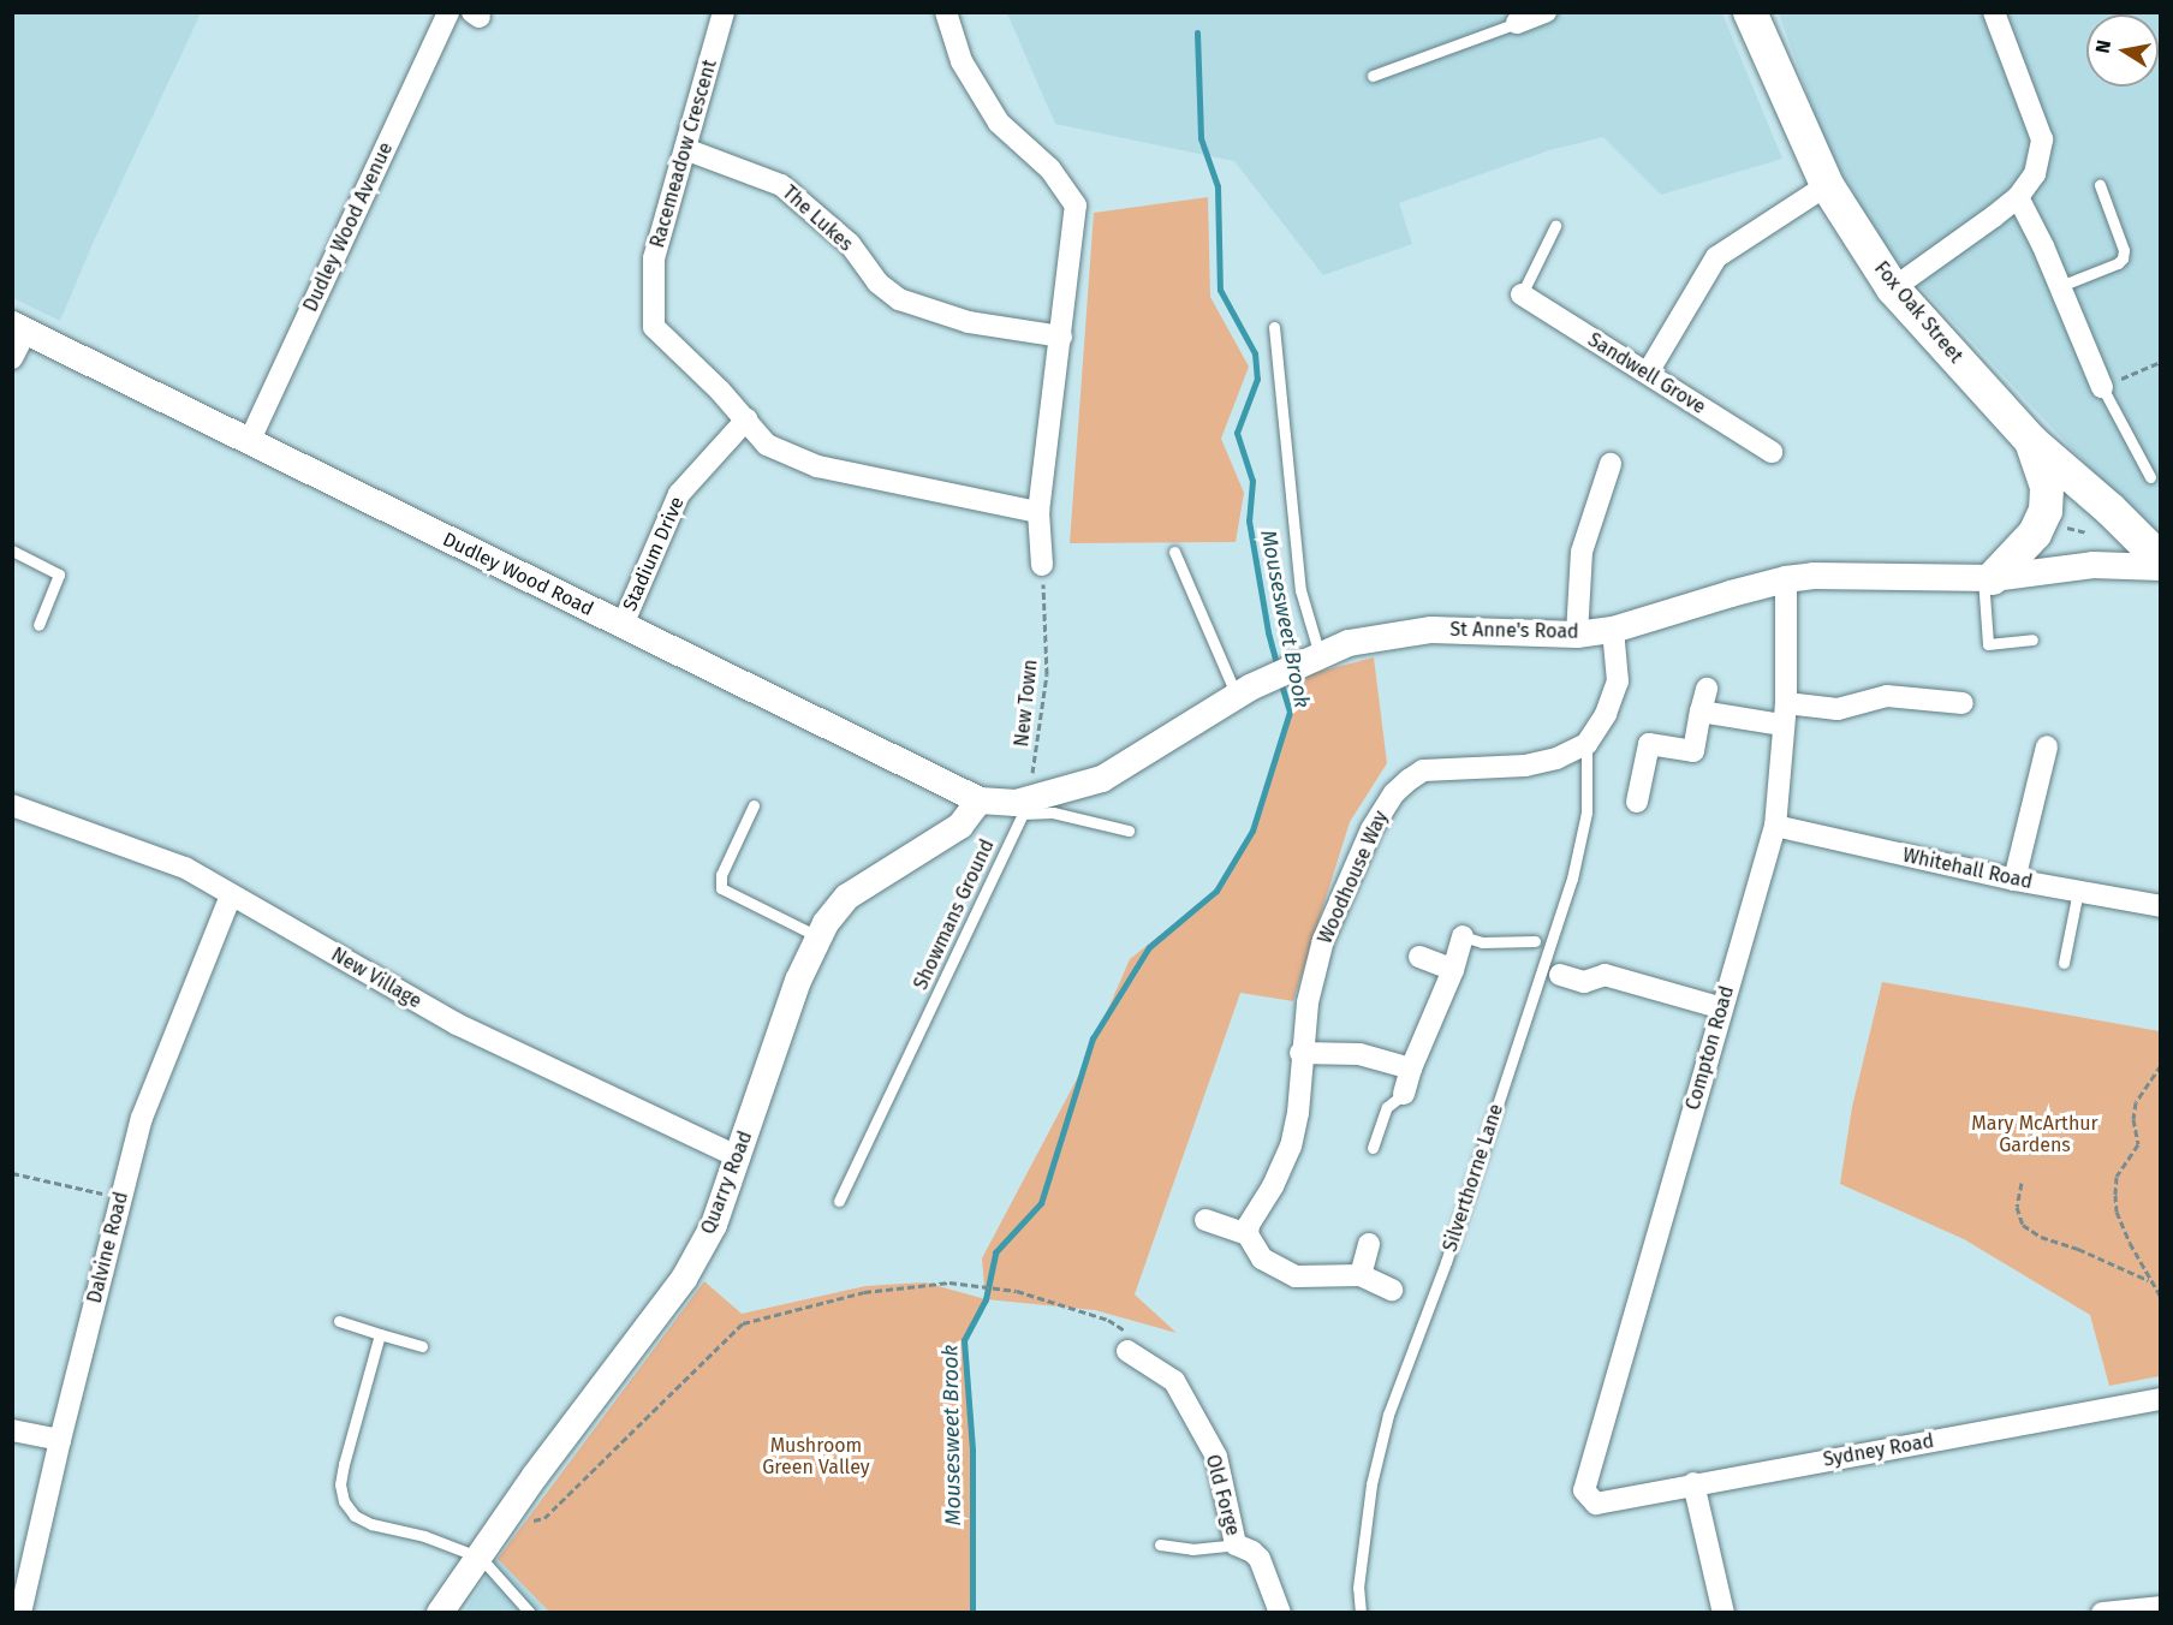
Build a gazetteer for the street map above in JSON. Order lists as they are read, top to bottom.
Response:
{
  "streets": {
    "main road": ["Fox Oak Street"],
    "street": [
      "Racemeadow Crescent",
      "The Lukes",
      "Dudley Wood Avenue",
      "Sandwell Grove",
      "Stadium Drive",
      "Dudley Wood Road",
      "St Anne's Road",
      "Whitehall Road",
      "Woodhouse Way",
      "New Village",
      "Compton Road",
      "Quarry Road",
      "Dalvine Road",
      "Sydney Road",
      "Old Forge"
    ],
    "lane": ["Showmans Ground", "Silverthorne Lane"],
    "path": ["New Town"]
  },
  "crossings": [
    ["Racemeadow Crescent", "The Lukes"],
    ["Racemeadow Crescent", "Stadium Drive"],
    ["Dudley Wood Avenue", "Dudley Wood Road"],
    ["Stadium Drive", "Dudley Wood Road"],
    ["Dudley Wood Road", "St Anne's Road"],
    ["Dudley Wood Road", "New Town"],
    ["Dudley Wood Road", "Showmans Ground"],
    ["Dudley Wood Road", "Quarry Road"],
    ["St Anne's Road", "New Town"],
    ["St Anne's Road", "Showmans Ground"],
    ["St Anne's Road", "Compton Road"],
    ["New Town", "Showmans Ground"],
    ["Whitehall Road", "Compton Road"],
    ["Woodhouse Way", "Silverthorne Lane"],
    ["New Village", "Quarry Road"],
    ["New Village", "Dalvine Road"],
    ["Compton Road", "Sydney Road"]
  ],
  "water": ["Mousesweet Brook"],
  "parks": ["Mary McArthur Gardens", "Mushroom Green Valley"],
  "north": "left"
}
